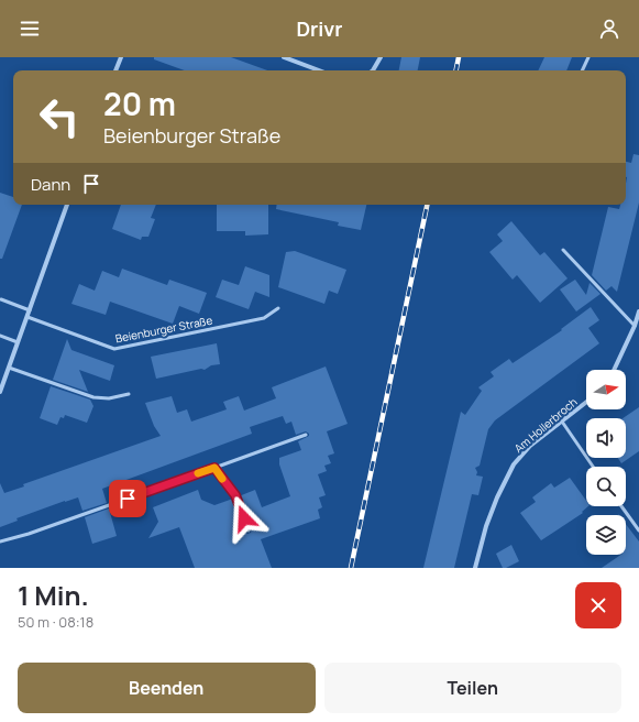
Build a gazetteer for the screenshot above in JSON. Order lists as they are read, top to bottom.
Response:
{
  "streets": {
    "street": ["Am Hollerbroch"],
    "lane": ["Beienburger Straße"]
  },
  "north": "right",
  "page": {
    "header": "Drivr",
    "turn": ["20 m", "Beienburger Straße"],
    "then": "Dann",
    "heading": ["1 Min.", "50 m · 08:18"],
    "buttons": ["Beenden", "Teilen"]
  }
}
